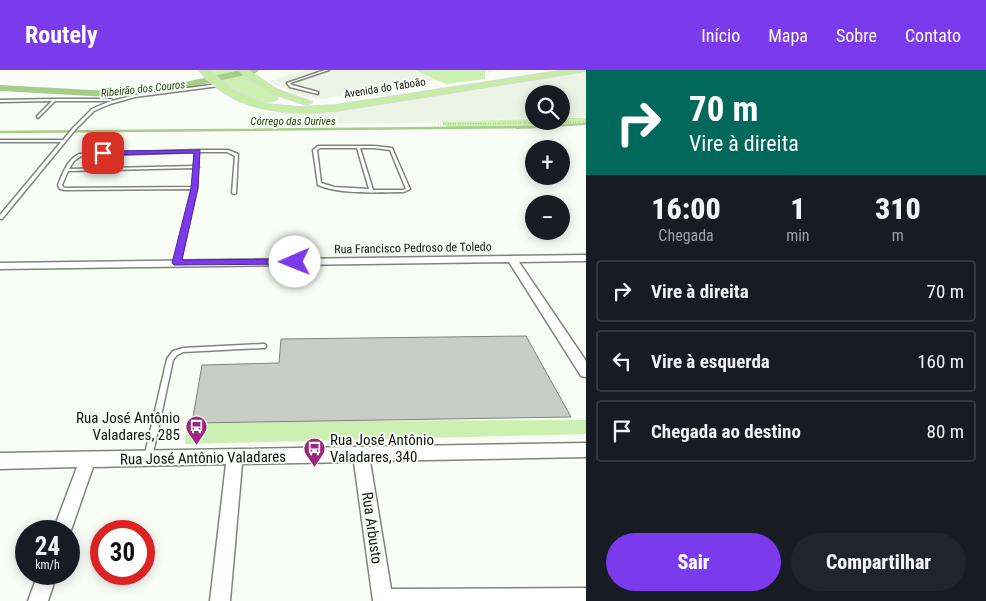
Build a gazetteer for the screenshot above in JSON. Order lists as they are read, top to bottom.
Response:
{
  "streets": {
    "main road": ["Avenida do Taboão"],
    "street": ["Rua Francisco Pedroso de Toledo", "Rua José Antônio Valadares", "Rua Arbusto"]
  },
  "crossings": [
    ["Rua José Antônio Valadares", "Rua Arbusto"]
  ],
  "water": ["Ribeirão dos Couros", "Córrego das Ourives"],
  "places": {
    "bus stop": ["Rua José Antônio Valadares, 285", "Rua José Antônio Valadares, 340"]
  },
  "page": {
    "header": "Routely",
    "nav": [
      "Início",
      "Mapa",
      "Sobre",
      "Contato"
    ],
    "turn": ["70 m", "Vire à direita"],
    "map_buttons": ["+", "−"],
    "eta": [
      "16:00",
      "Chegada",
      "1",
      "min",
      "310",
      "m"
    ],
    "list": [
      {
        "name": "Vire à direita",
        "value": "70 m"
      },
      {
        "name": "Vire à esquerda",
        "value": "160 m"
      },
      {
        "name": "Chegada ao destino",
        "value": "80 m"
      }
    ],
    "speed": "24 km/h",
    "limit": "30",
    "buttons": ["Sair", "Compartilhar"]
  }
}
